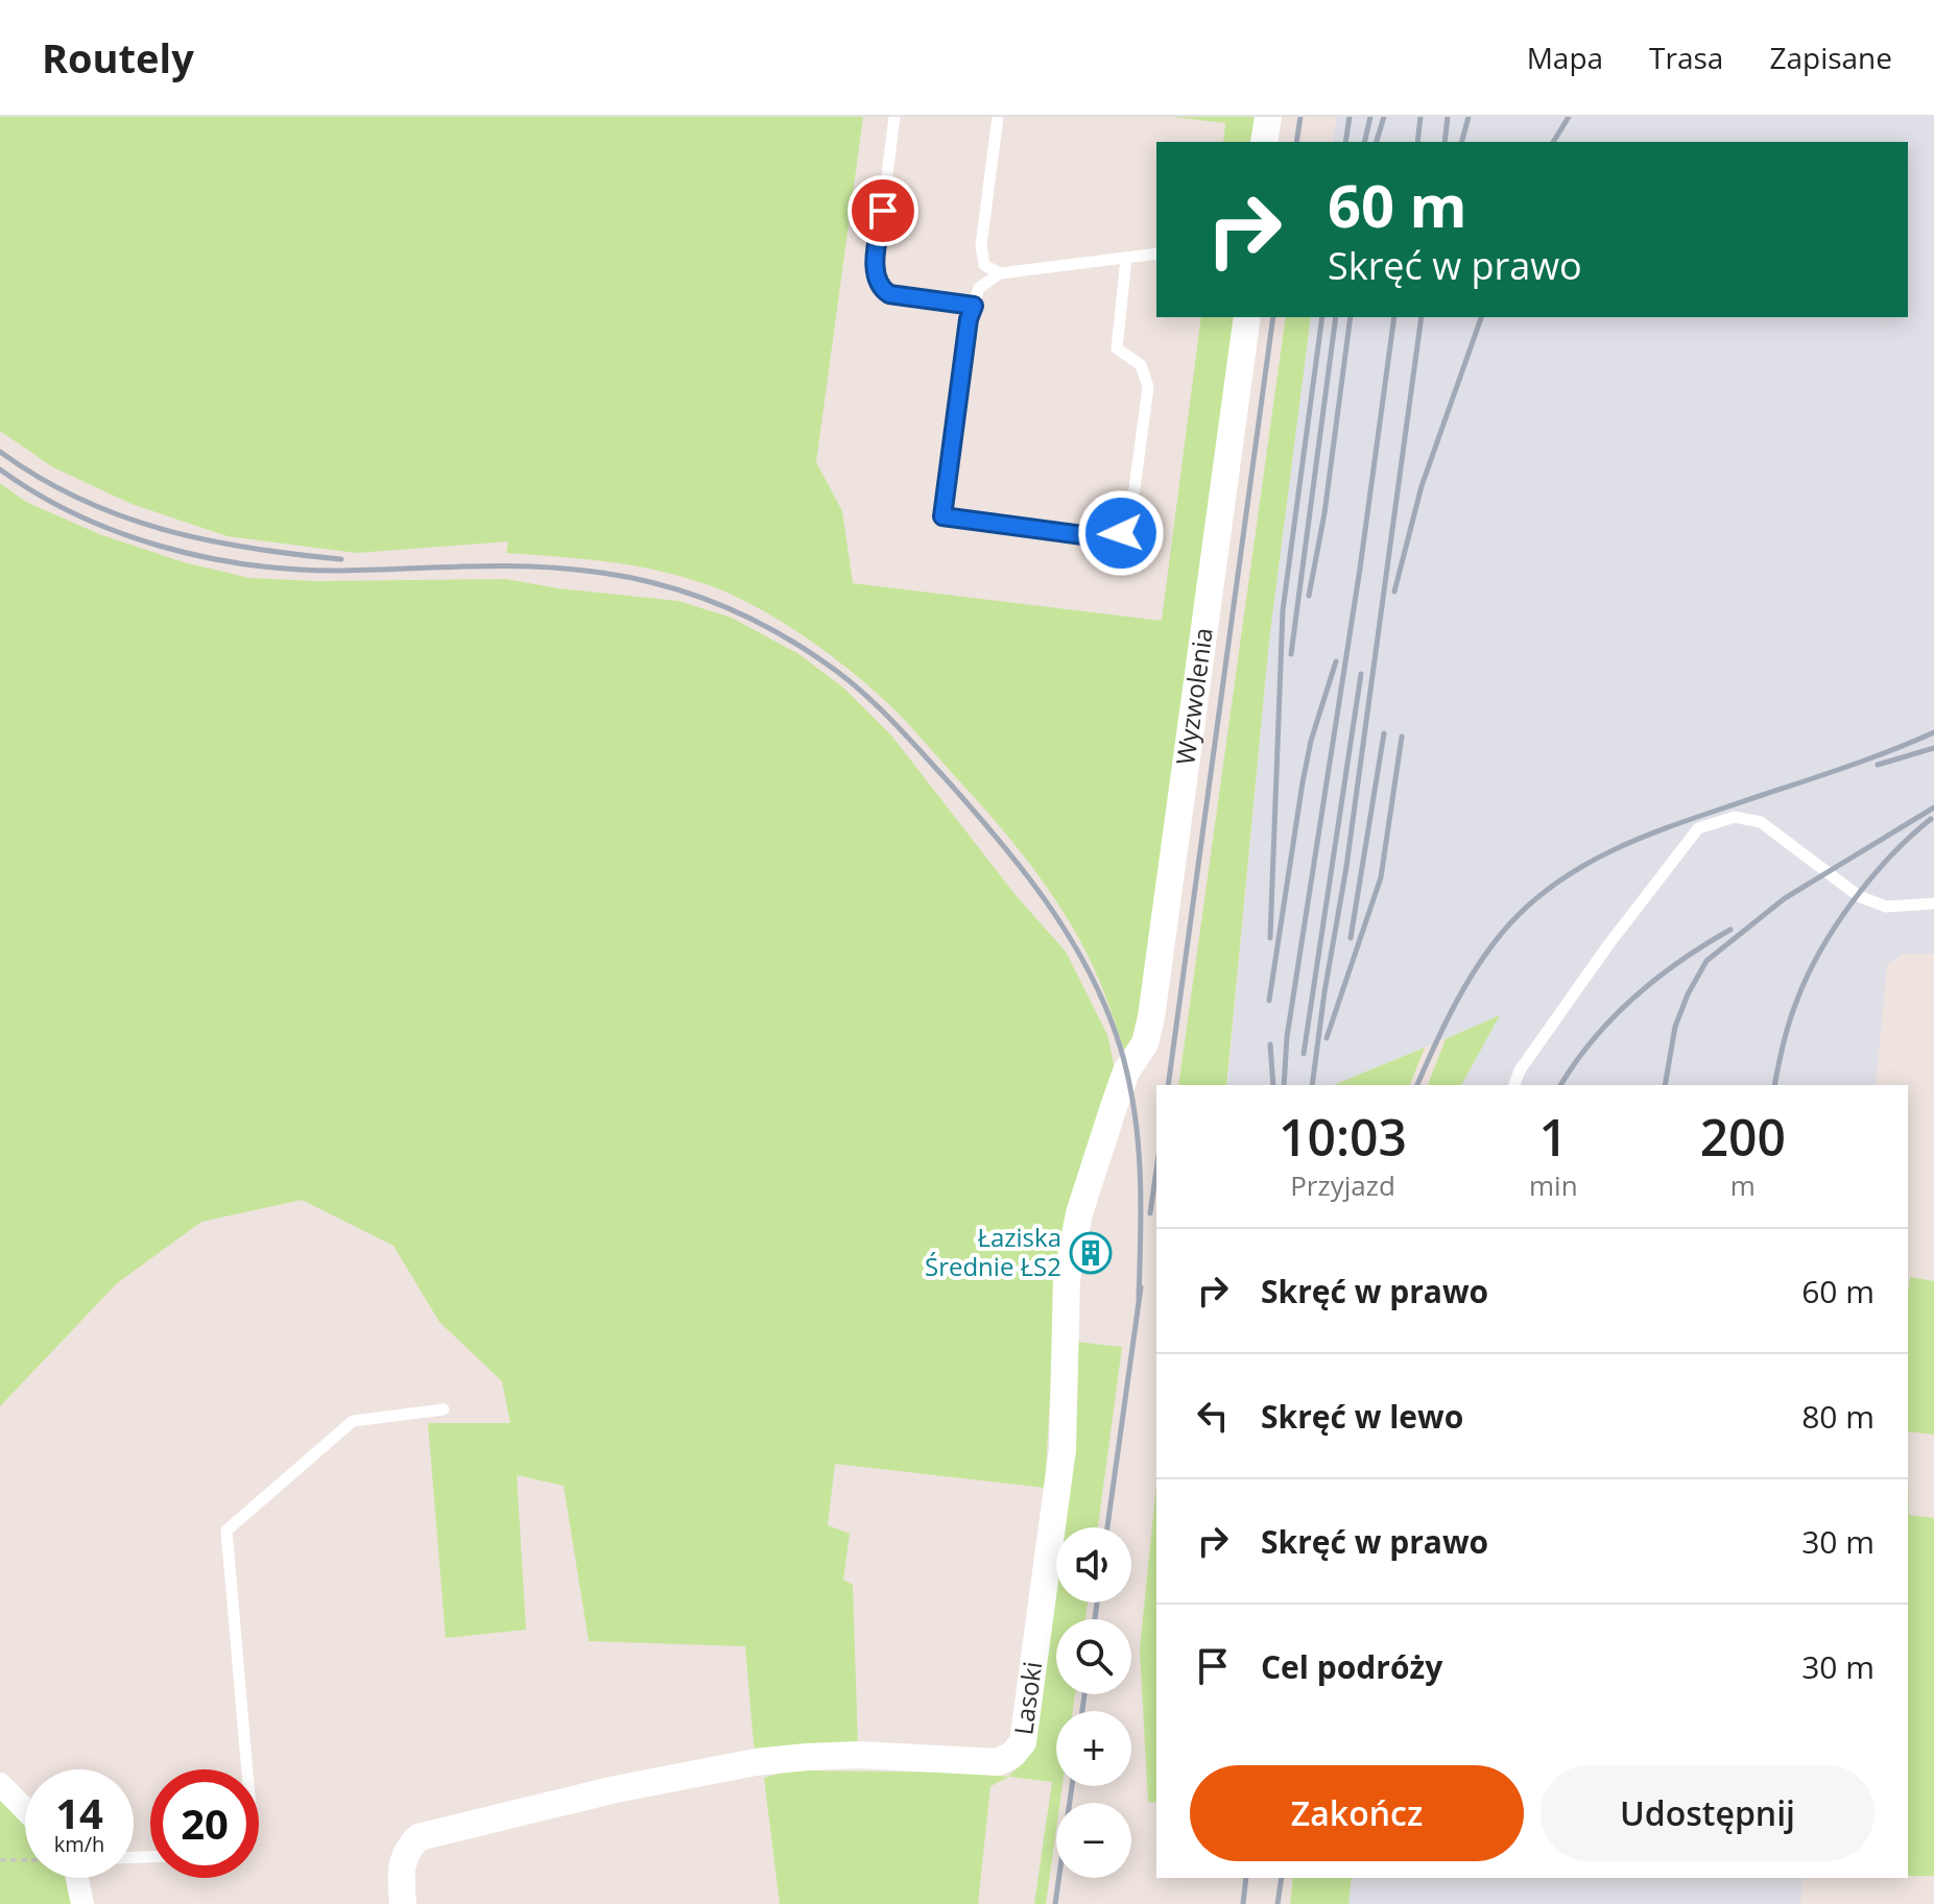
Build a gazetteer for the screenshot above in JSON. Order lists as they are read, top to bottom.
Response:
{
  "streets": {
    "street": ["Wyzwolenia", "Lasoki"]
  },
  "crossings": [
    ["Wyzwolenia", "Lasoki"]
  ],
  "places": {
    "building": ["Łaziska Średnie ŁS2"]
  },
  "page": {
    "header": "Routely",
    "nav": ["Mapa", "Trasa", "Zapisane"],
    "turn": ["60 m", "Skręć w prawo"],
    "eta": [
      "10:03",
      "Przyjazd",
      "1",
      "min",
      "200",
      "m"
    ],
    "list": [
      {
        "name": "Skręć w prawo",
        "value": "60 m"
      },
      {
        "name": "Skręć w lewo",
        "value": "80 m"
      },
      {
        "name": "Skręć w prawo",
        "value": "30 m"
      },
      {
        "name": "Cel podróży",
        "value": "30 m"
      }
    ],
    "map_buttons": ["+", "−"],
    "buttons": ["Zakończ", "Udostępnij"],
    "speed": "14 km/h",
    "limit": "20"
  }
}
